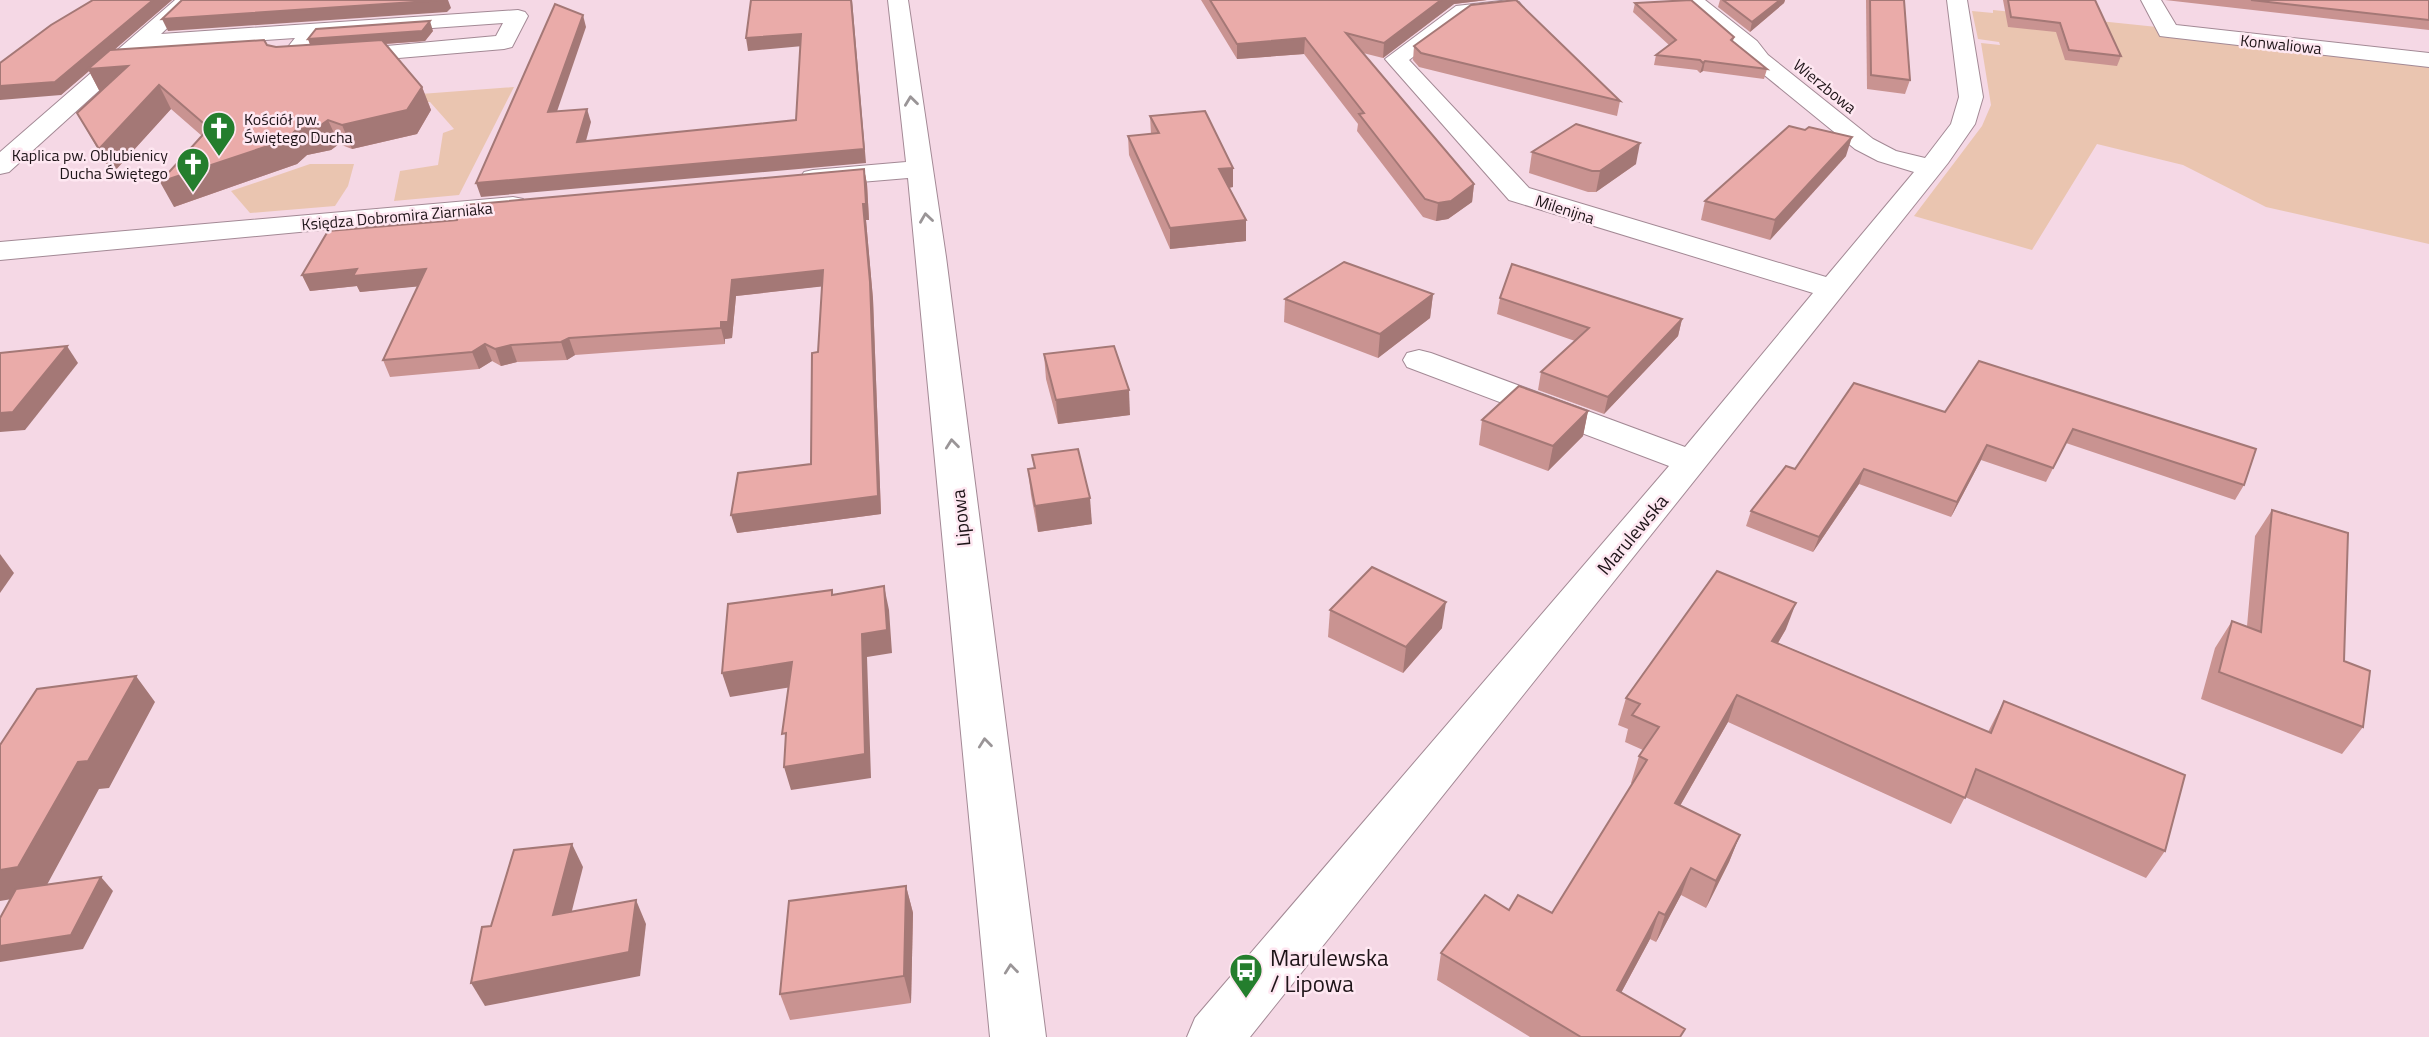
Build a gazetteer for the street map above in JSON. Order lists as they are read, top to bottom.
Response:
{
  "streets": {
    "street": [
      "Konwaliowa",
      "Wierzbowa",
      "Milenijna",
      "Księdza Dobromira Ziarniaka",
      "Lipowa",
      "Marulewska"
    ]
  },
  "crossings": [
    ["Wierzbowa", "Marulewska"],
    ["Milenijna", "Marulewska"]
  ],
  "one_way": ["Lipowa"],
  "places": {
    "church": ["Kościół pw. Świętego Ducha", "Kaplica pw. Oblubienicy Ducha Świętego"],
    "bus stop": ["Marulewska / Lipowa"]
  }
}
